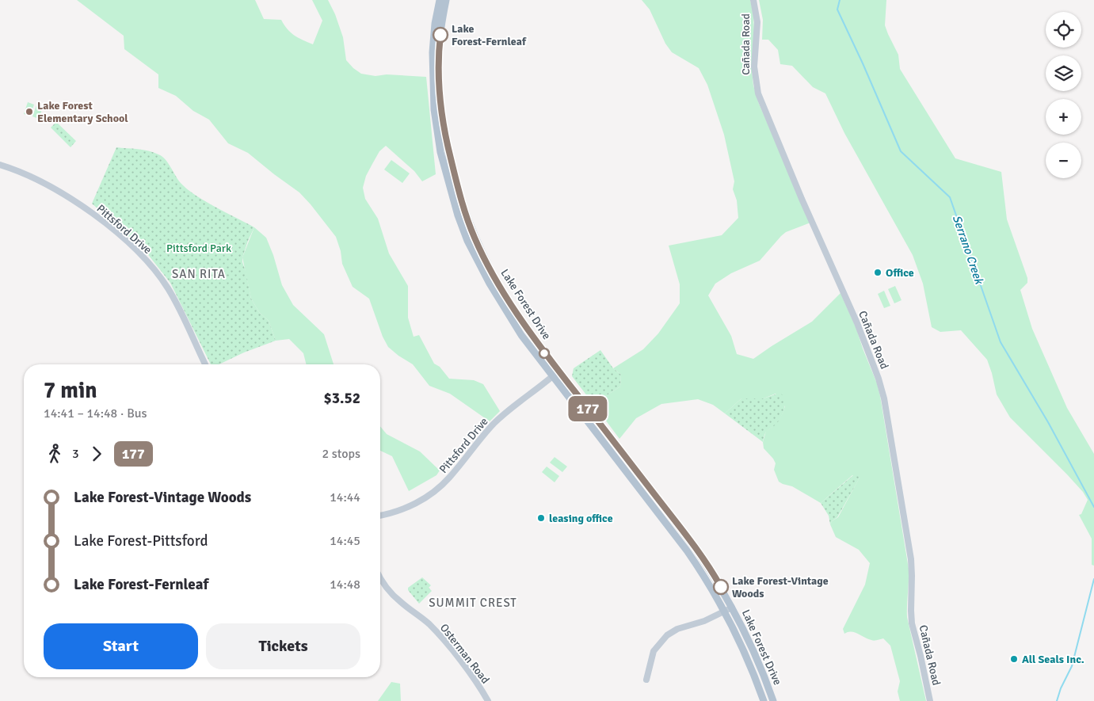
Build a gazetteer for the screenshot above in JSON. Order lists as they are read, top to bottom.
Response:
{
  "streets": {
    "main road": ["Lake Forest Drive"],
    "street": ["Cañada Road", "Pittsford Drive", "Osterman Road"]
  },
  "crossings": [
    ["Pittsford Drive", "Lake Forest Drive"]
  ],
  "districts": ["SAN RITA", "SUMMIT CREST"],
  "water": ["Serrano Creek"],
  "parks": ["Pittsford Park"],
  "places": [
    "Lake Forest-Fernleaf",
    "Lake Forest Elementary School",
    "Office",
    "leasing office",
    "Lake Forest-Vintage Woods",
    "All Seals Inc."
  ],
  "lines": ["bus line 177"],
  "page": {
    "on_map": "177",
    "map_buttons": ["+", "−"],
    "heading": ["7 min", "14:41 – 14:48 · Bus", "$3.52"],
    "legs": ["3", "177", "2 stops"],
    "list": [
      {
        "name": "Lake Forest-Vintage Woods",
        "value": "14:44"
      },
      {
        "name": "Lake Forest-Pittsford",
        "value": "14:45"
      },
      {
        "name": "Lake Forest-Fernleaf",
        "value": "14:48"
      }
    ],
    "buttons": ["Start", "Tickets"]
  }
}
